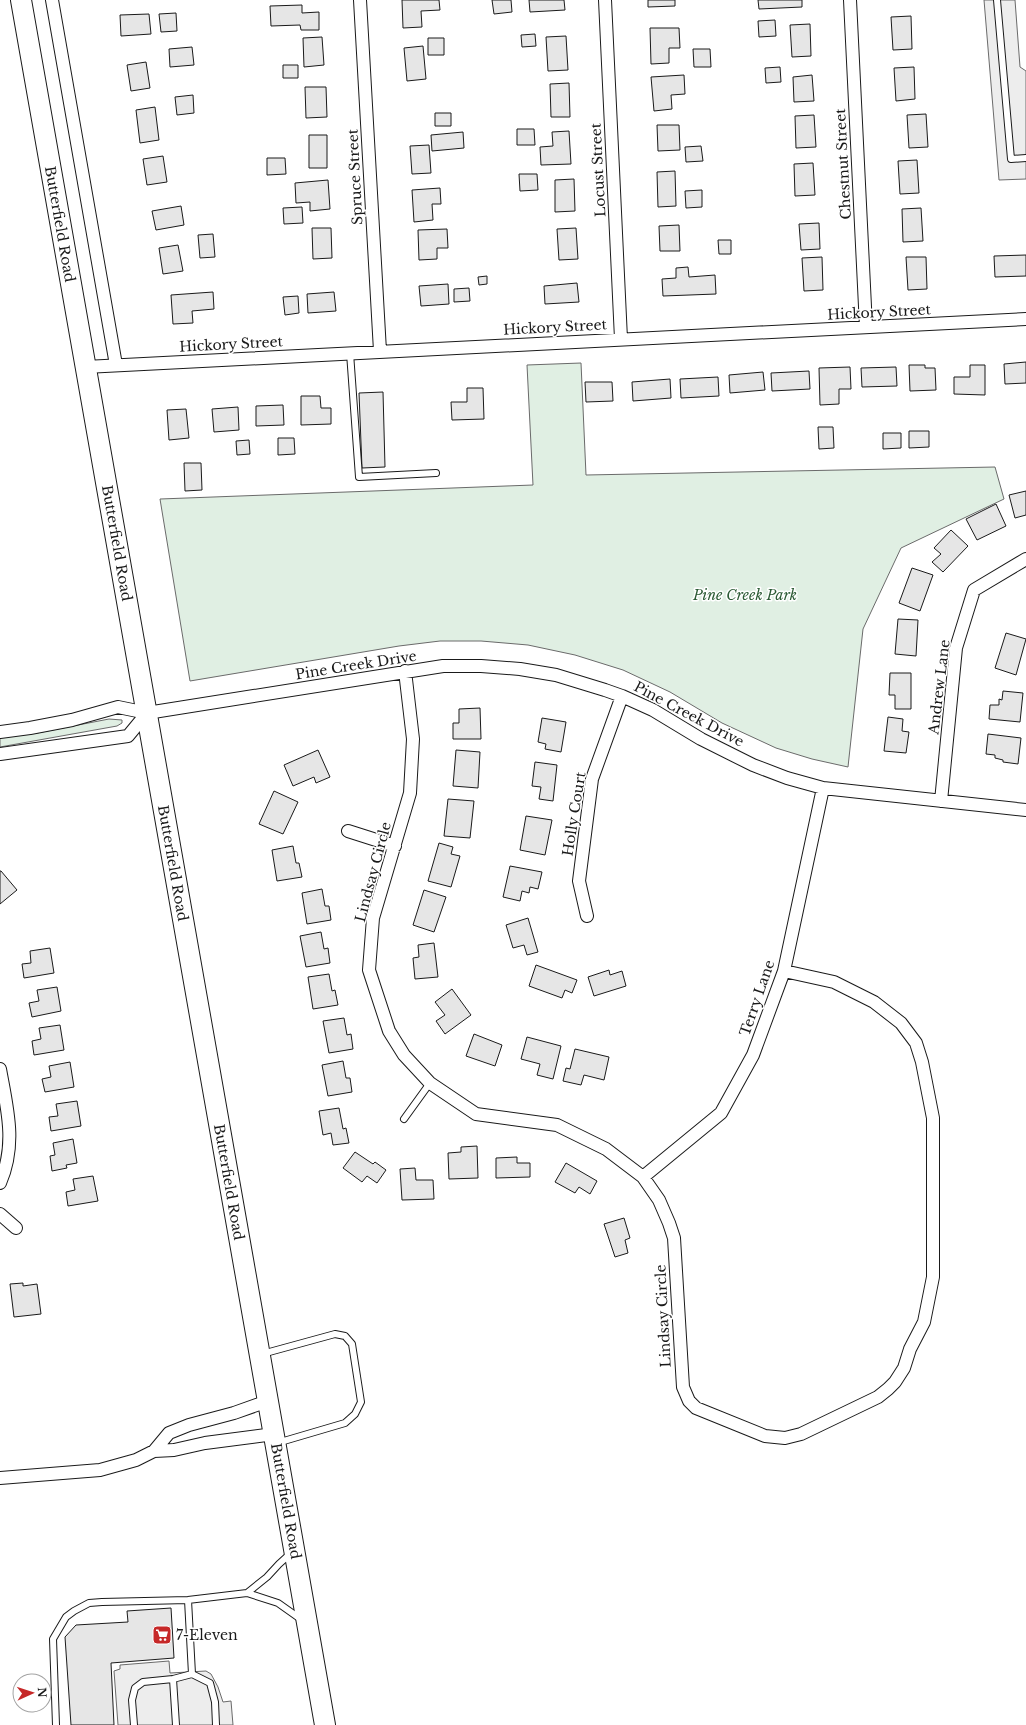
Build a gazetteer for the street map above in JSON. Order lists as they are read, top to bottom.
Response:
{
  "streets": {
    "main road": ["Butterfield Road"],
    "street": [
      "Chestnut Street",
      "Locust Street",
      "Spruce Street",
      "Hickory Street",
      "Pine Creek Drive",
      "Andrew Lane",
      "Holly Court",
      "Lindsay Circle",
      "Terry Lane"
    ]
  },
  "crossings": [
    ["Chestnut Street", "Hickory Street"],
    ["Locust Street", "Hickory Street"],
    ["Spruce Street", "Hickory Street"],
    ["Butterfield Road", "Hickory Street"],
    ["Butterfield Road", "Pine Creek Drive"],
    ["Pine Creek Drive", "Andrew Lane"],
    ["Pine Creek Drive", "Holly Court"],
    ["Pine Creek Drive", "Lindsay Circle"],
    ["Pine Creek Drive", "Terry Lane"],
    ["Lindsay Circle", "Terry Lane"]
  ],
  "parks": ["Pine Creek Park"],
  "places": {
    "supermarket": ["7-Eleven"]
  },
  "north": "right"
}
